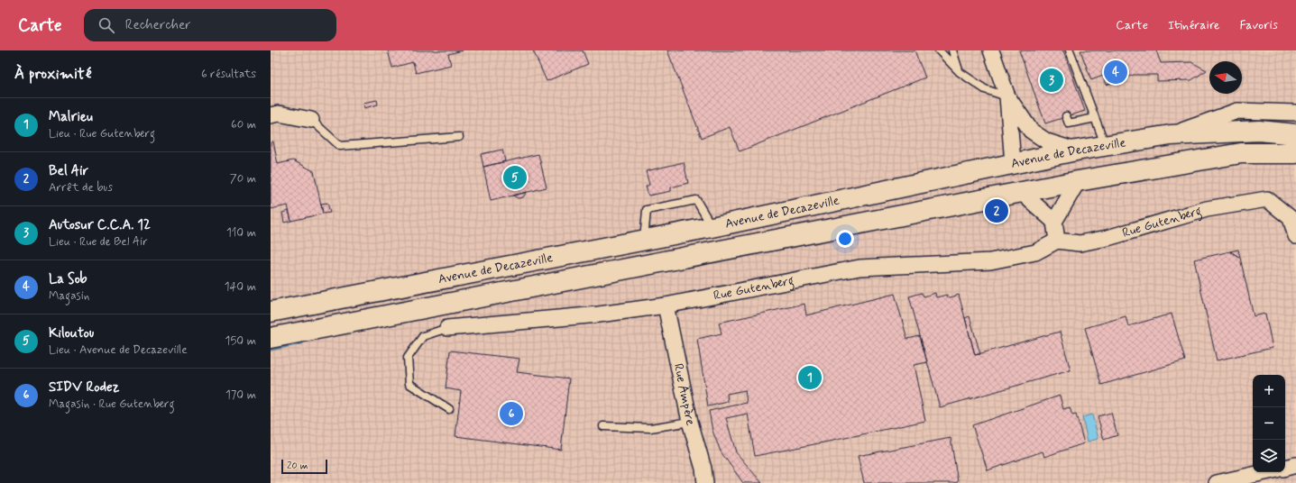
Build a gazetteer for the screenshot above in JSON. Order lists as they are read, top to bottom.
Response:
{
  "streets": {
    "main road": ["Avenue de Decazeville"],
    "street": ["Rue Gutenberg", "Rue Ampère"]
  },
  "crossings": [
    ["Rue Gutenberg", "Rue Ampère"]
  ],
  "scale_bar": "20 m",
  "north": "left",
  "page": {
    "header": "Carte",
    "search": "Rechercher",
    "nav": ["Carte", "Itinéraire", "Favoris"],
    "heading": ["À proximité", "6 résultats"],
    "pins": [
      "4",
      "3",
      "5",
      "2",
      "1",
      "6"
    ],
    "list": [
      {
        "mark": "1",
        "name": "Malrieu",
        "note": "Lieu · Rue Gutenberg",
        "value": "60 m"
      },
      {
        "mark": "2",
        "name": "Bel Air",
        "note": "Arrêt de bus",
        "value": "70 m"
      },
      {
        "mark": "3",
        "name": "Autosur C.C.A. 12",
        "note": "Lieu · Rue de Bel Air",
        "value": "110 m"
      },
      {
        "mark": "4",
        "name": "La Sob",
        "note": "Magasin",
        "value": "140 m"
      },
      {
        "mark": "5",
        "name": "Kiloutou",
        "note": "Lieu · Avenue de Decazeville",
        "value": "150 m"
      },
      {
        "mark": "6",
        "name": "SIDV Rodez",
        "note": "Magasin · Rue Gutenberg",
        "value": "170 m"
      }
    ],
    "map_buttons": ["+", "−"],
    "scale": "20 m"
  }
}
